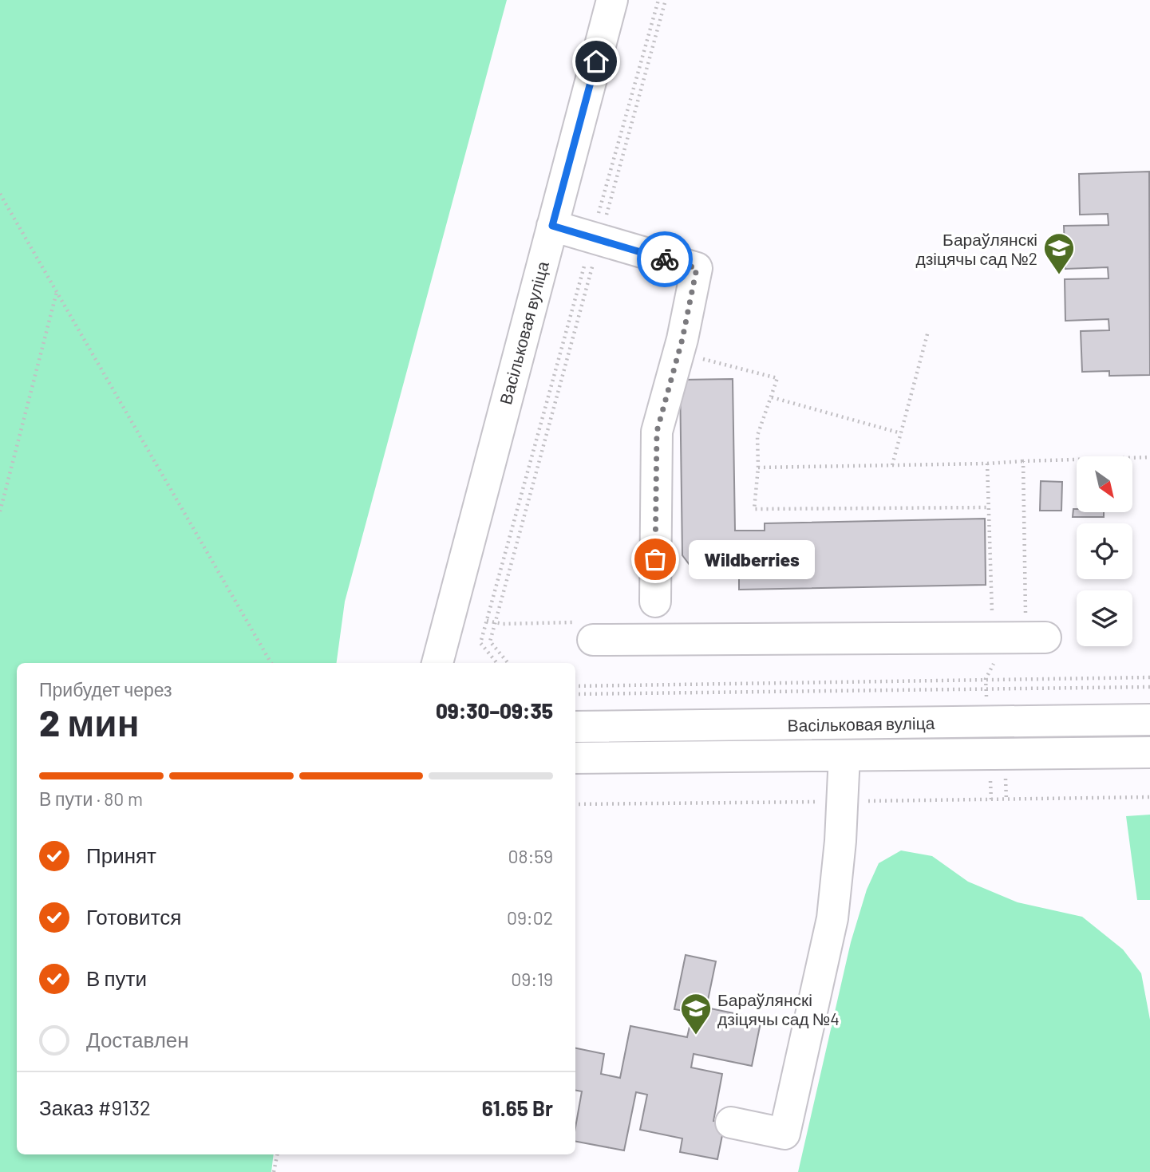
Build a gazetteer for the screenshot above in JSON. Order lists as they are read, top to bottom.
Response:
{
  "streets": {
    "street": ["Васільковая вуліца"]
  },
  "places": {
    "school or university": ["Бараўлянскі дзіцячы сад №2", "Бараўлянскі дзіцячы сад №4"],
    "other": ["Wildberries"]
  },
  "north": "bottom right",
  "page": {
    "bubble": "Wildberries",
    "heading": ["2 мин", "Прибудет через", "09:30–09:35"],
    "panel": ["Заказ #9132", "61.65 Br"],
    "bar": "В пути · 80 m",
    "list": [
      ["Принят", "08:59"],
      ["Готовится", "09:02"],
      ["В пути", "09:19"],
      "Доставлен"
    ]
  }
}
